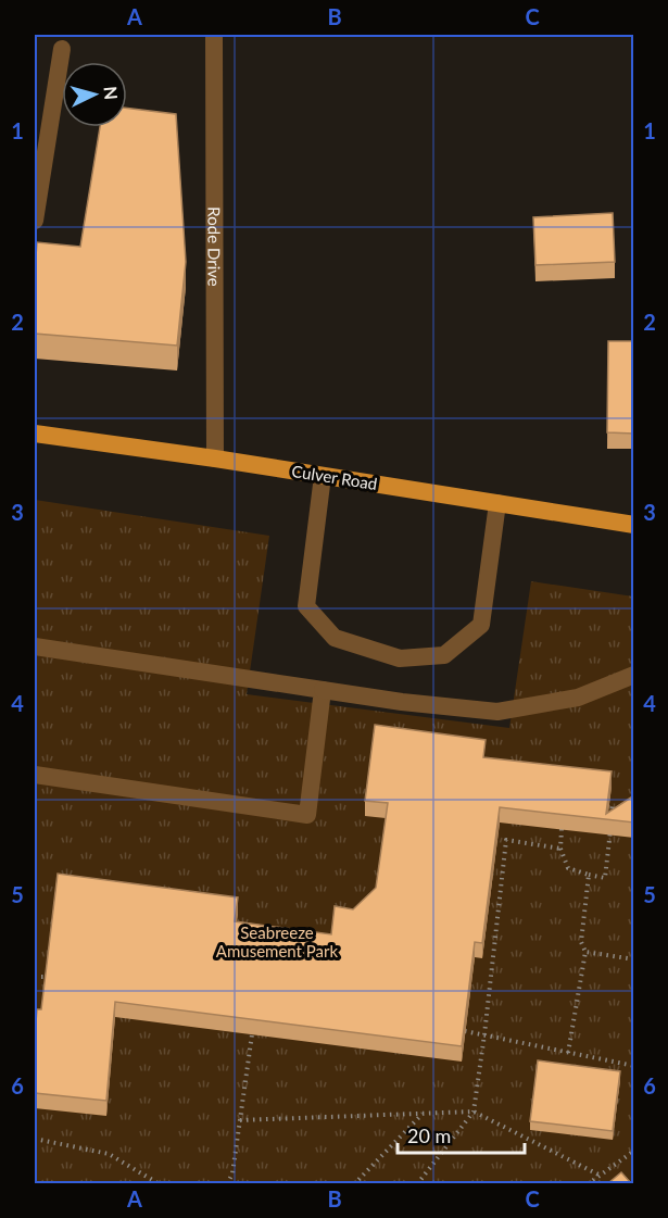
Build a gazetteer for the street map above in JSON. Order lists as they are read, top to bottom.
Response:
{
  "streets": {
    "main road": ["Culver Road"],
    "street": ["Rode Drive"]
  },
  "crossings": [
    ["Rode Drive", "Culver Road"]
  ],
  "parks": ["Seabreeze Amusement Park"],
  "scale_bar": "20 m",
  "north": "right",
  "grid": {
    "columns": ["A", "B", "C"],
    "rows": [
      "1",
      "2",
      "3",
      "4",
      "5",
      "6"
    ]
  }
}
